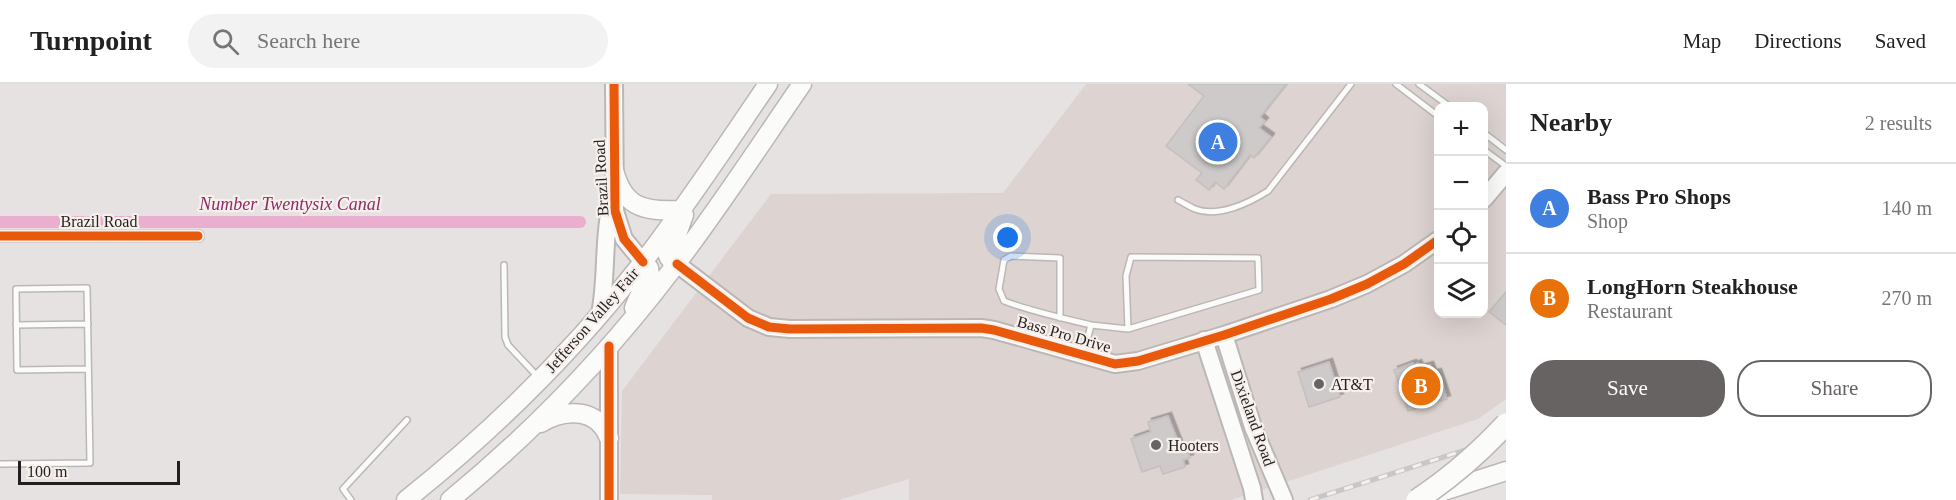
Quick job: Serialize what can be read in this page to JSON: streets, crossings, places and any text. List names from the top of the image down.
{
  "streets": {
    "main road": ["Jefferson Valley Fair"],
    "street": ["Brazil Road", "Bass Pro Drive", "Dixieland Road"]
  },
  "crossings": [
    ["Brazil Road", "Jefferson Valley Fair"],
    ["Bass Pro Drive", "Dixieland Road"]
  ],
  "water": ["Number Twentysix Canal"],
  "places": ["AT&T", "Hooters"],
  "scale_bar": "100 m",
  "page": {
    "header": "Turnpoint",
    "search": "Search here",
    "nav": ["Map", "Directions", "Saved"],
    "heading": ["Nearby", "2 results"],
    "map_buttons": ["+", "−"],
    "pins": ["A", "B"],
    "list": [
      {
        "mark": "A",
        "name": "Bass Pro Shops",
        "note": "Shop",
        "value": "140 m"
      },
      {
        "mark": "B",
        "name": "LongHorn Steakhouse",
        "note": "Restaurant",
        "value": "270 m"
      }
    ],
    "buttons": ["Save", "Share"],
    "scale": "100 m"
  }
}
